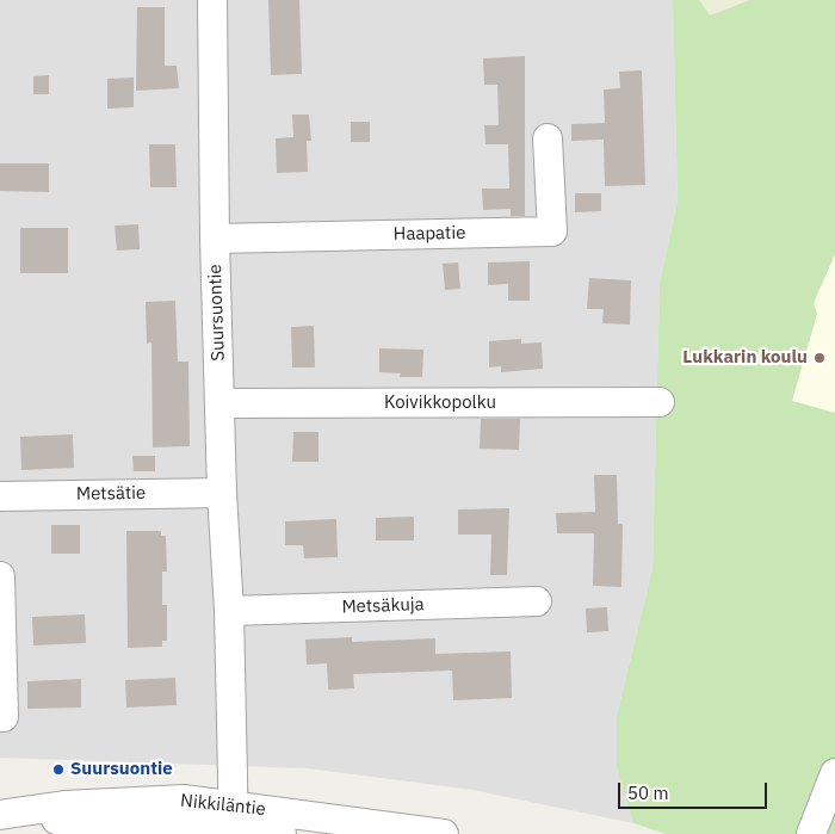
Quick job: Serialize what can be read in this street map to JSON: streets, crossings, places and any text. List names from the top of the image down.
{
  "streets": {
    "street": [
      "Haapatie",
      "Suursuontie",
      "Koivikkopolku",
      "Metsätie",
      "Metsäkuja",
      "Nikkiläntie"
    ]
  },
  "crossings": [
    ["Haapatie", "Suursuontie"],
    ["Suursuontie", "Koivikkopolku"],
    ["Suursuontie", "Metsätie"],
    ["Suursuontie", "Metsäkuja"],
    ["Suursuontie", "Nikkiläntie"]
  ],
  "places": ["Lukkarin koulu", "Suursuontie"],
  "scale_bar": "50 m"
}
